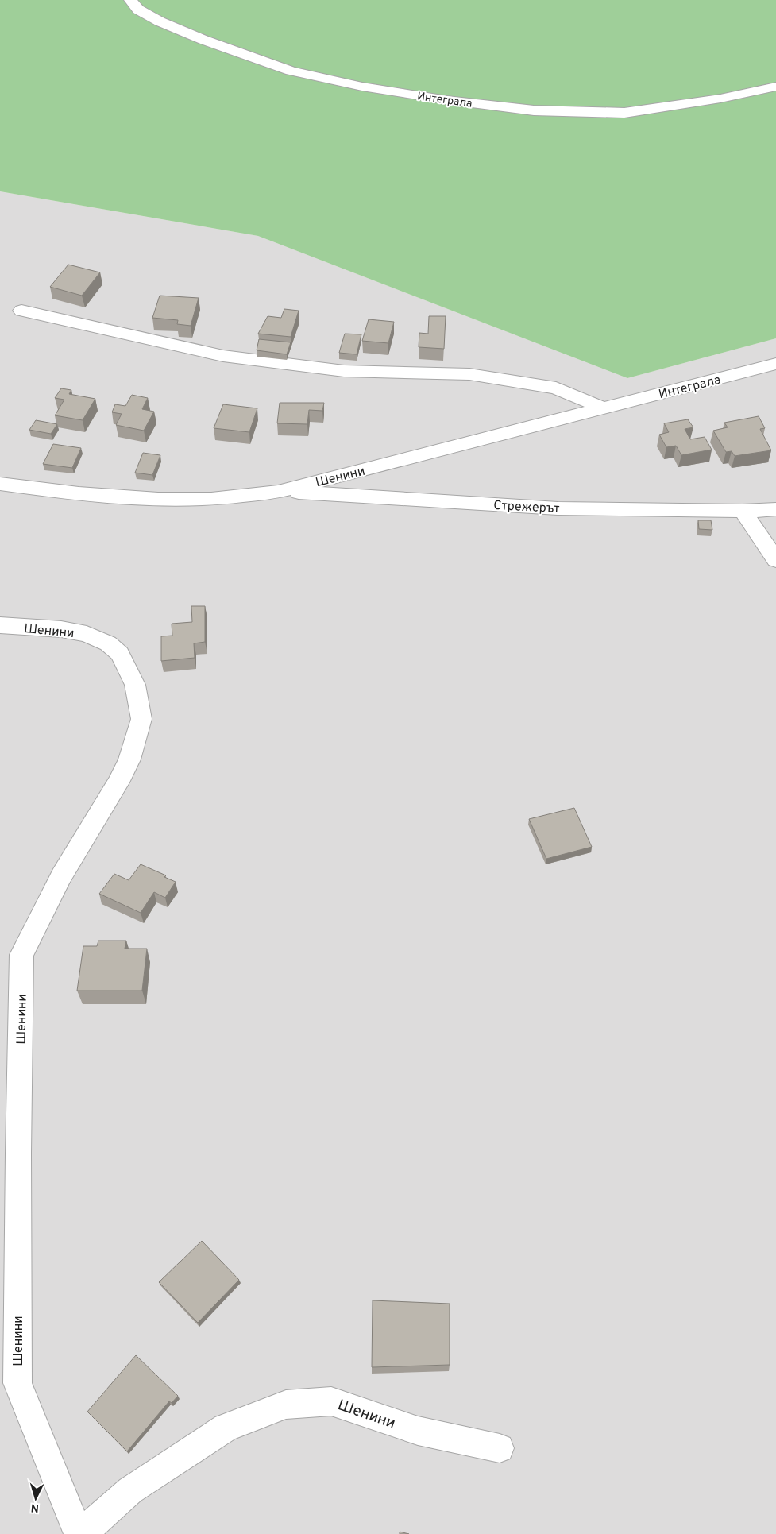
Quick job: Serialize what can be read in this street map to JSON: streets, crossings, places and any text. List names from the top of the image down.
{
  "streets": {
    "street": ["Интеграла", "Шенини", "Стрежерът"]
  },
  "crossings": [
    ["Интеграла", "Шенини"],
    ["Шенини", "Стрежерът"]
  ],
  "north": "bottom"
}
